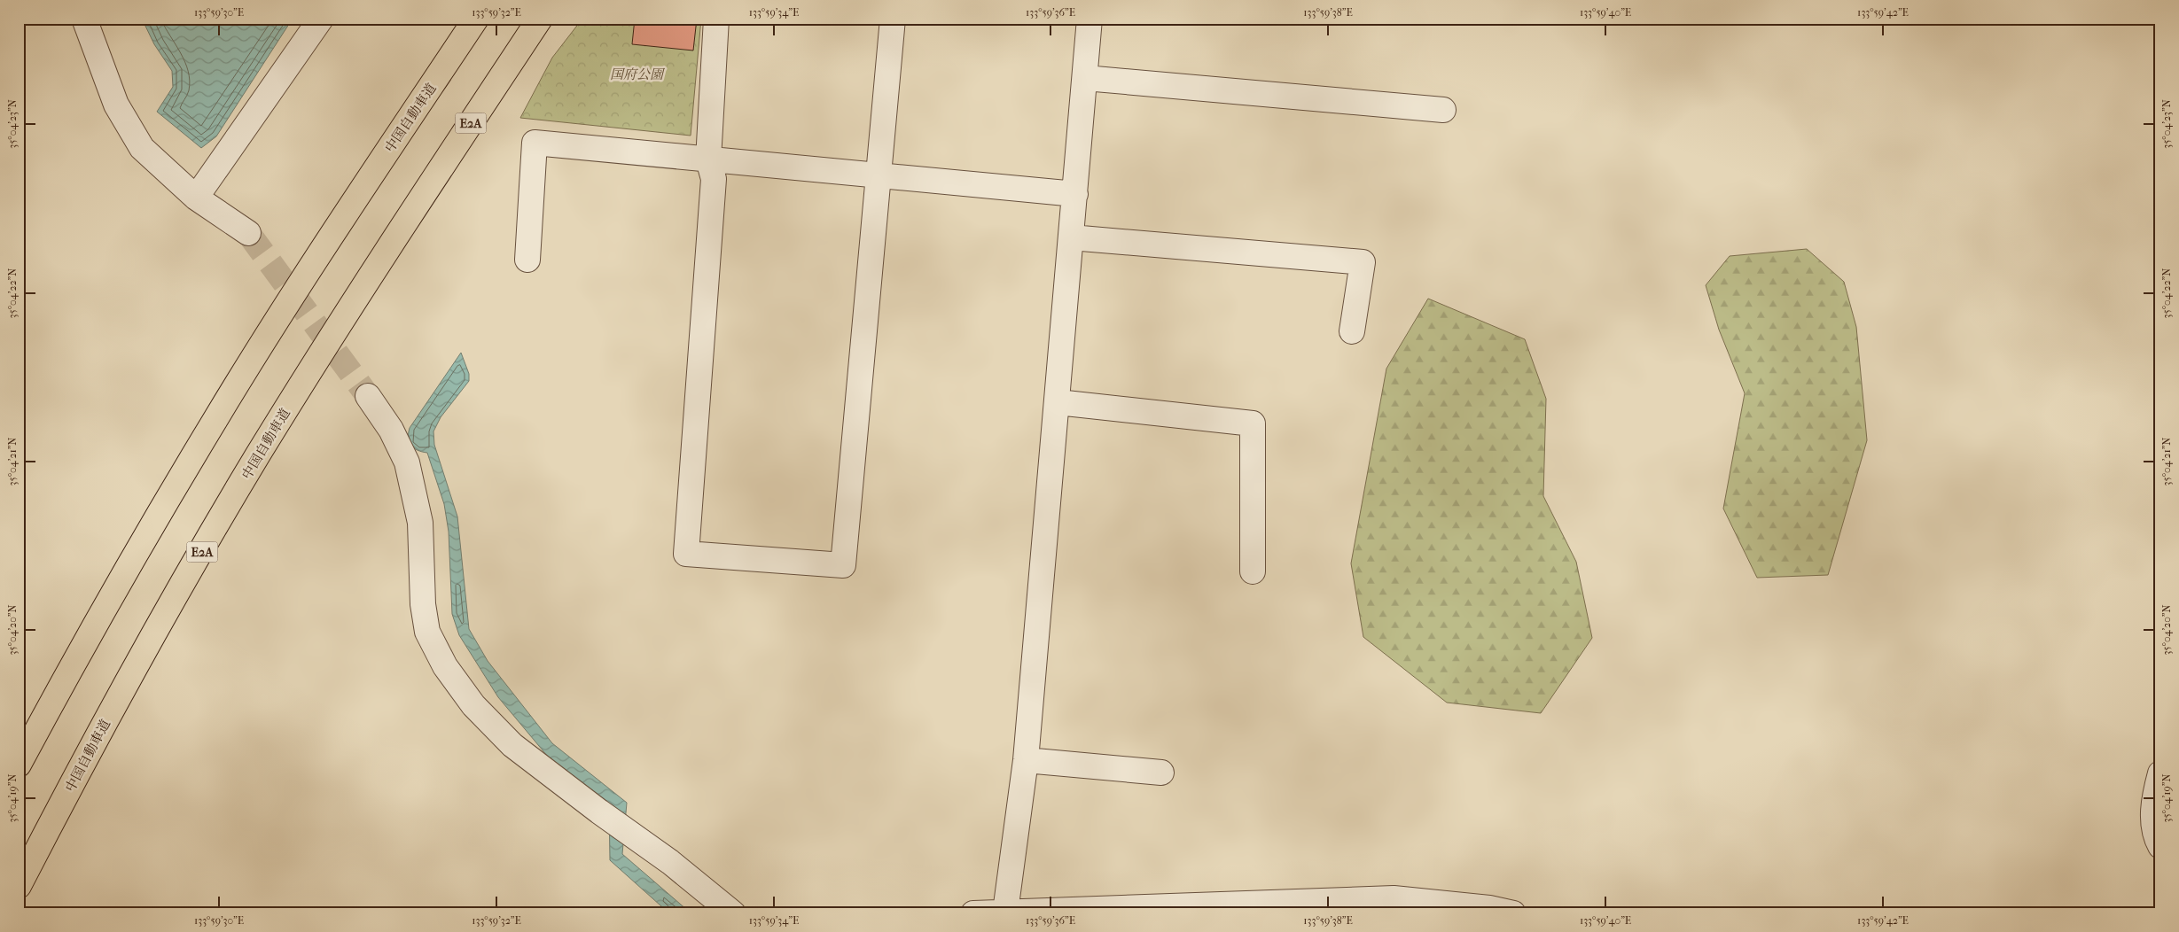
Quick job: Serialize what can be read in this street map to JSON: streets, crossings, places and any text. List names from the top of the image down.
{
  "streets": {
    "highway": ["中国自動車道", "E2A"]
  },
  "parks": ["国府公園"],
  "coordinates": [
    "133°59'30\"E",
    "133°59'32\"E",
    "133°59'34\"E",
    "133°59'36\"E",
    "133°59'38\"E",
    "133°59'40\"E",
    "133°59'42\"E",
    "35°04'23\"N",
    "35°04'22\"N",
    "35°04'21\"N",
    "35°04'20\"N",
    "35°04'19\"N"
  ]
}
